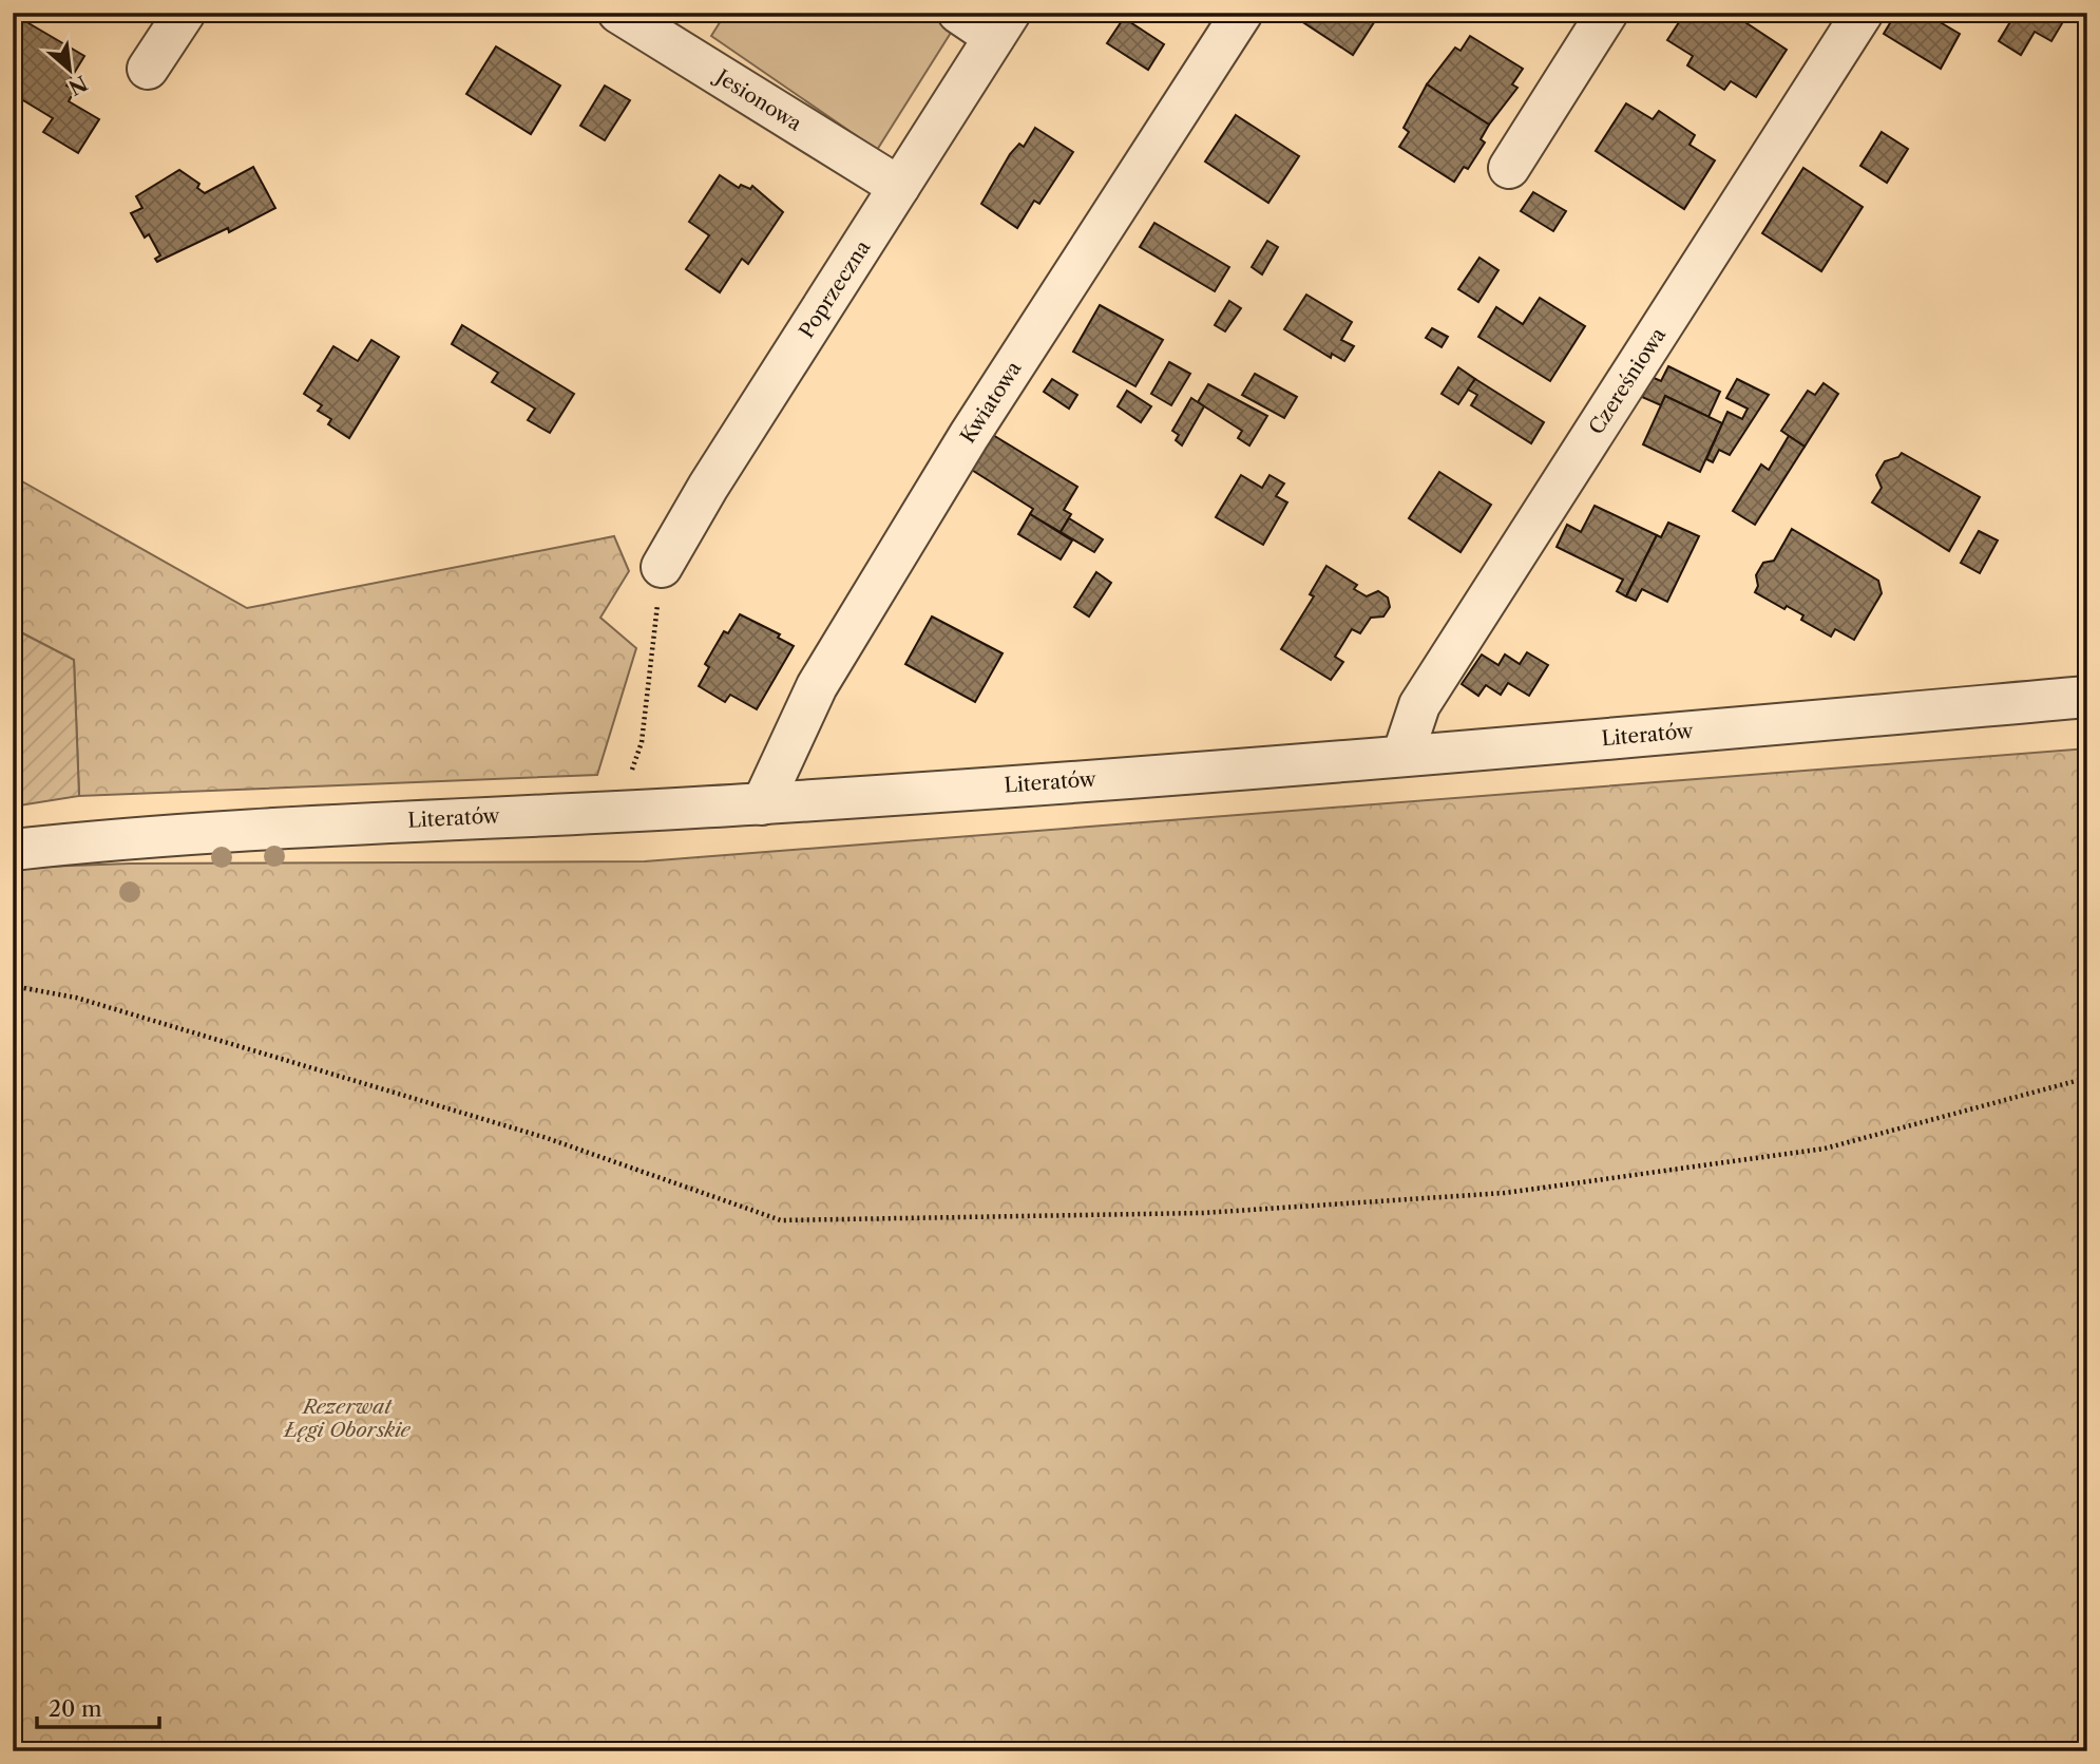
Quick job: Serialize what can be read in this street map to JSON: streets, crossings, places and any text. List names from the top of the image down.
{
  "streets": {
    "street": [
      "Jesionowa",
      "Poprzeczna",
      "Czereśniowa",
      "Kwiatowa",
      "Literatów"
    ]
  },
  "crossings": [
    ["Jesionowa", "Poprzeczna"],
    ["Czereśniowa", "Literatów"],
    ["Kwiatowa", "Literatów"]
  ],
  "parks": ["Rezerwat Łęgi Oborskie"],
  "scale_bar": "20 m",
  "north": "bottom right"
}
